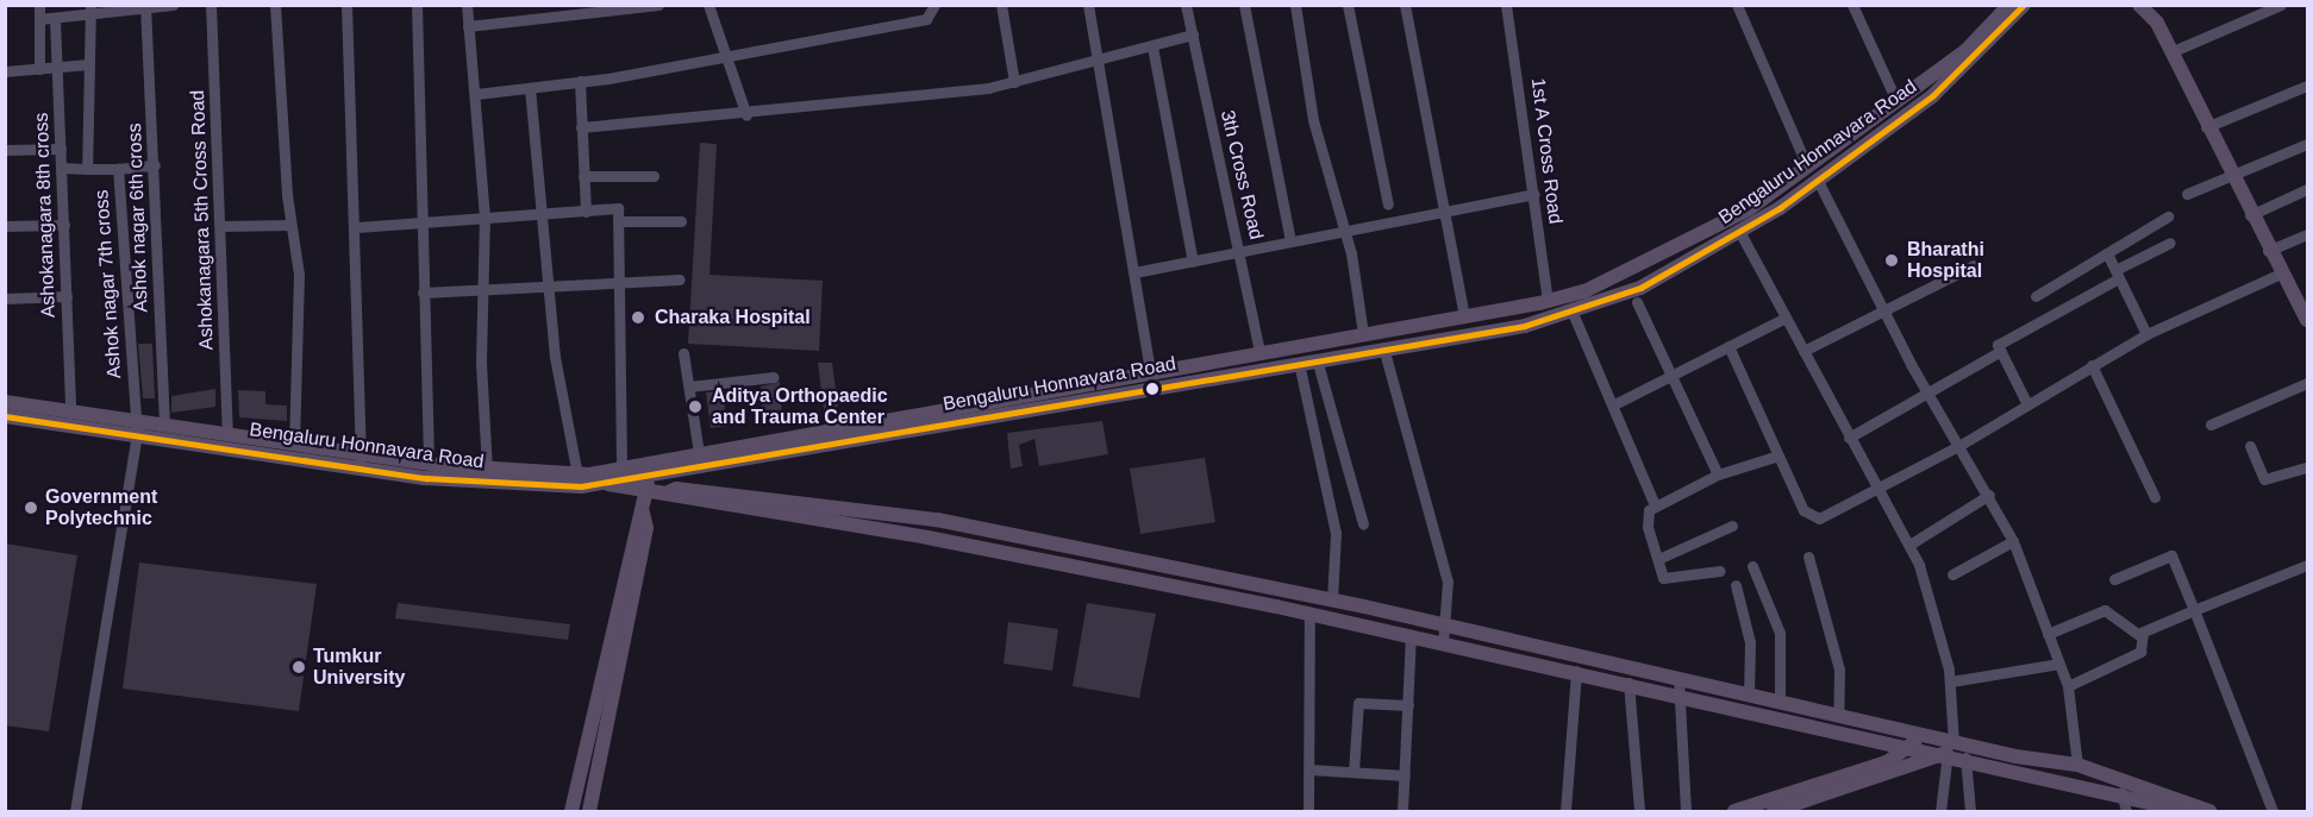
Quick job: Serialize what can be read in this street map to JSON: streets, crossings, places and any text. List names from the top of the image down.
{
  "streets": {
    "main road": ["Bengaluru Honnavara Road"],
    "street": [
      "1st A Cross Road",
      "3th Cross Road",
      "Ashokanagara 8th cross",
      "Ashok nagar 6th cross",
      "Ashokanagara 5th Cross Road",
      "Ashok nagar 7th cross"
    ]
  },
  "crossings": [
    ["1st A Cross Road", "Bengaluru Honnavara Road"],
    ["Bengaluru Honnavara Road", "3th Cross Road"],
    ["Bengaluru Honnavara Road", "Ashokanagara 8th cross"],
    ["Bengaluru Honnavara Road", "Ashok nagar 6th cross"],
    ["Bengaluru Honnavara Road", "Ashokanagara 5th Cross Road"],
    ["Bengaluru Honnavara Road", "Ashok nagar 7th cross"],
    ["Ashok nagar 6th cross", "Ashok nagar 7th cross"]
  ],
  "places": [
    "Bharathi Hospital",
    "Charaka Hospital",
    "Aditya Orthopaedic and Trauma Center",
    "Government Polytechnic",
    "Tumkur University"
  ]
}
